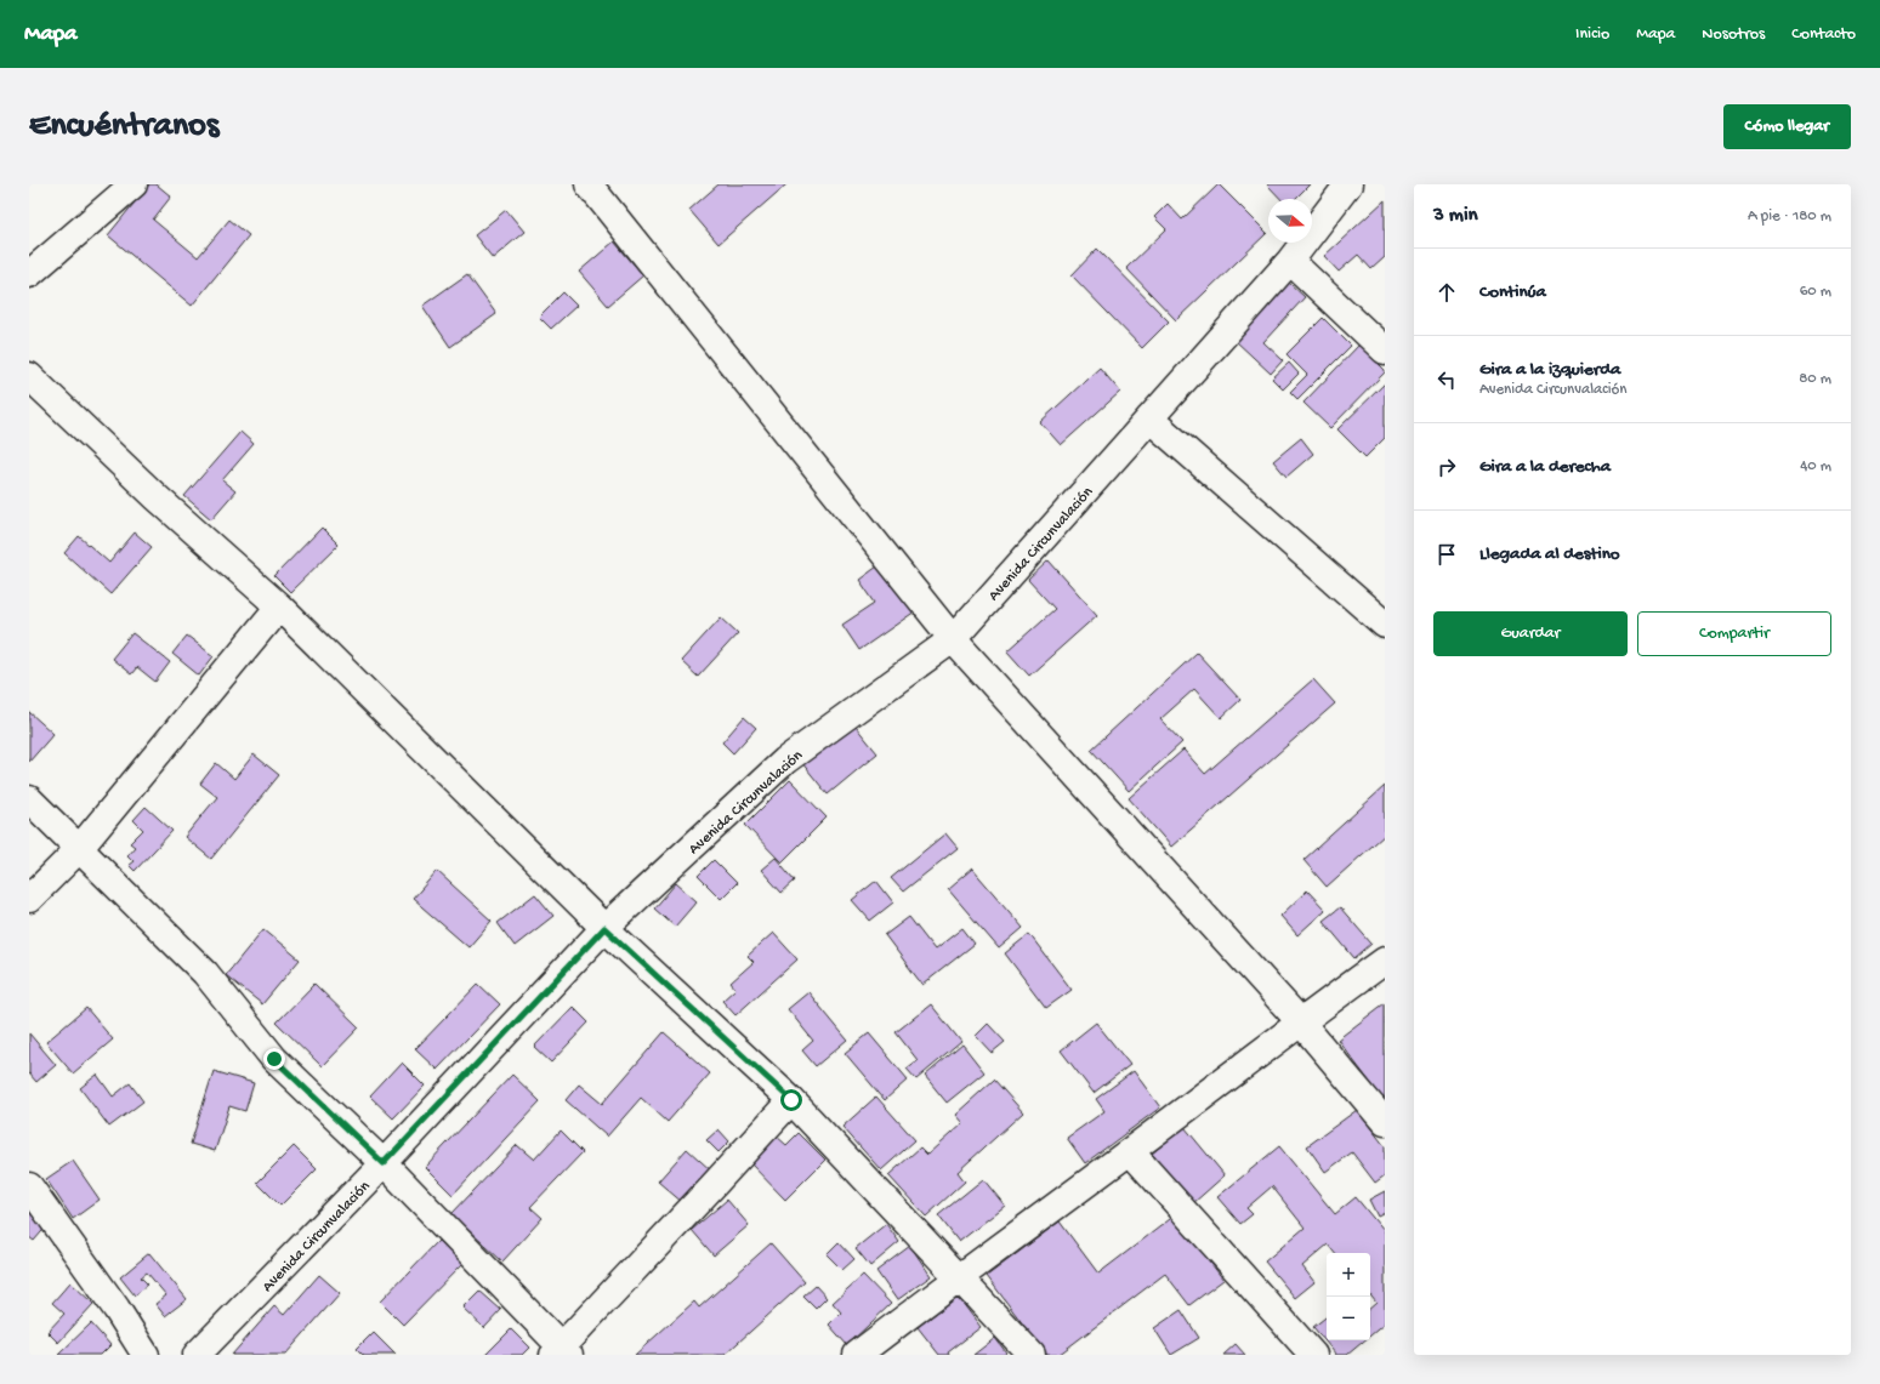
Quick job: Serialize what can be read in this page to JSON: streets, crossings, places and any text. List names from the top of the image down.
{
  "streets": {
    "street": ["Avenida Circunvalación"]
  },
  "north": "right",
  "page": {
    "header": "Mapa",
    "nav": [
      "Inicio",
      "Mapa",
      "Nosotros",
      "Contacto"
    ],
    "buttons": [
      "Cómo llegar",
      ["Guardar", "Compartir"]
    ],
    "title": "Encuéntranos",
    "heading": ["3 min", "A pie · 180 m"],
    "list": [
      ["Continúa", "60 m"],
      ["Gira a la izquierda", "Avenida Circunvalación", "80 m"],
      ["Gira a la derecha", "40 m"],
      "Llegada al destino"
    ],
    "map_buttons": ["+", "−"]
  }
}
